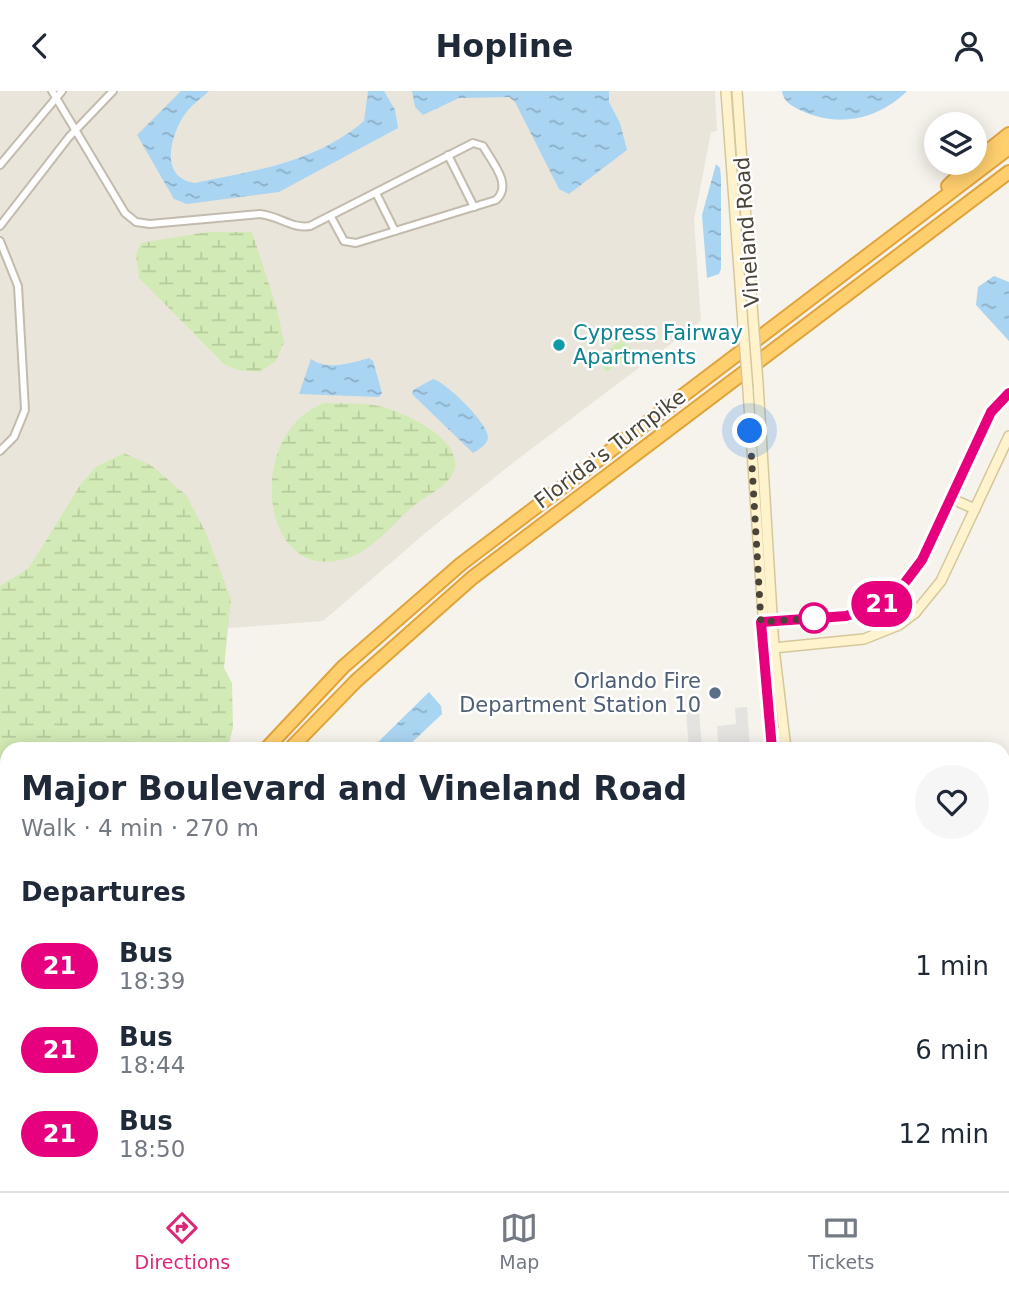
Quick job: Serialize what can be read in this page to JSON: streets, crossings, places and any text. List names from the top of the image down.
{
  "streets": {
    "highway": ["Florida's Turnpike"],
    "street": ["Vineland Road"]
  },
  "places": ["Cypress Fairway Apartments", "Orlando Fire Department Station 10"],
  "lines": ["bus line 21"],
  "page": {
    "header": "Hopline",
    "on_map": "21",
    "heading": [
      ["Major Boulevard and Vineland Road", "Walk · 4 min · 270 m"],
      "Departures"
    ],
    "list": [
      {
        "mark": "21",
        "name": "Bus",
        "note": "18:39",
        "value": "1 min"
      },
      {
        "mark": "21",
        "name": "Bus",
        "note": "18:44",
        "value": "6 min"
      },
      {
        "mark": "21",
        "name": "Bus",
        "note": "18:50",
        "value": "12 min"
      }
    ],
    "tabs": ["Directions", "Map", "Tickets"]
  }
}
